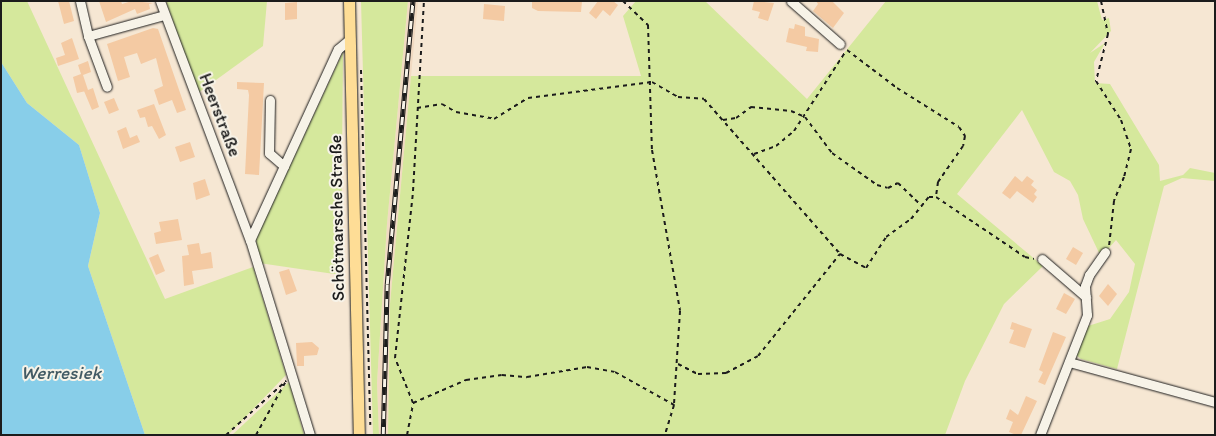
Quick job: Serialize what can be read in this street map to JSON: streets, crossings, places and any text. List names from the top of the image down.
{
  "streets": {
    "main road": ["Schötmarsche Straße"],
    "street": ["Heerstraße"]
  },
  "water": ["Werresiek"]
}
